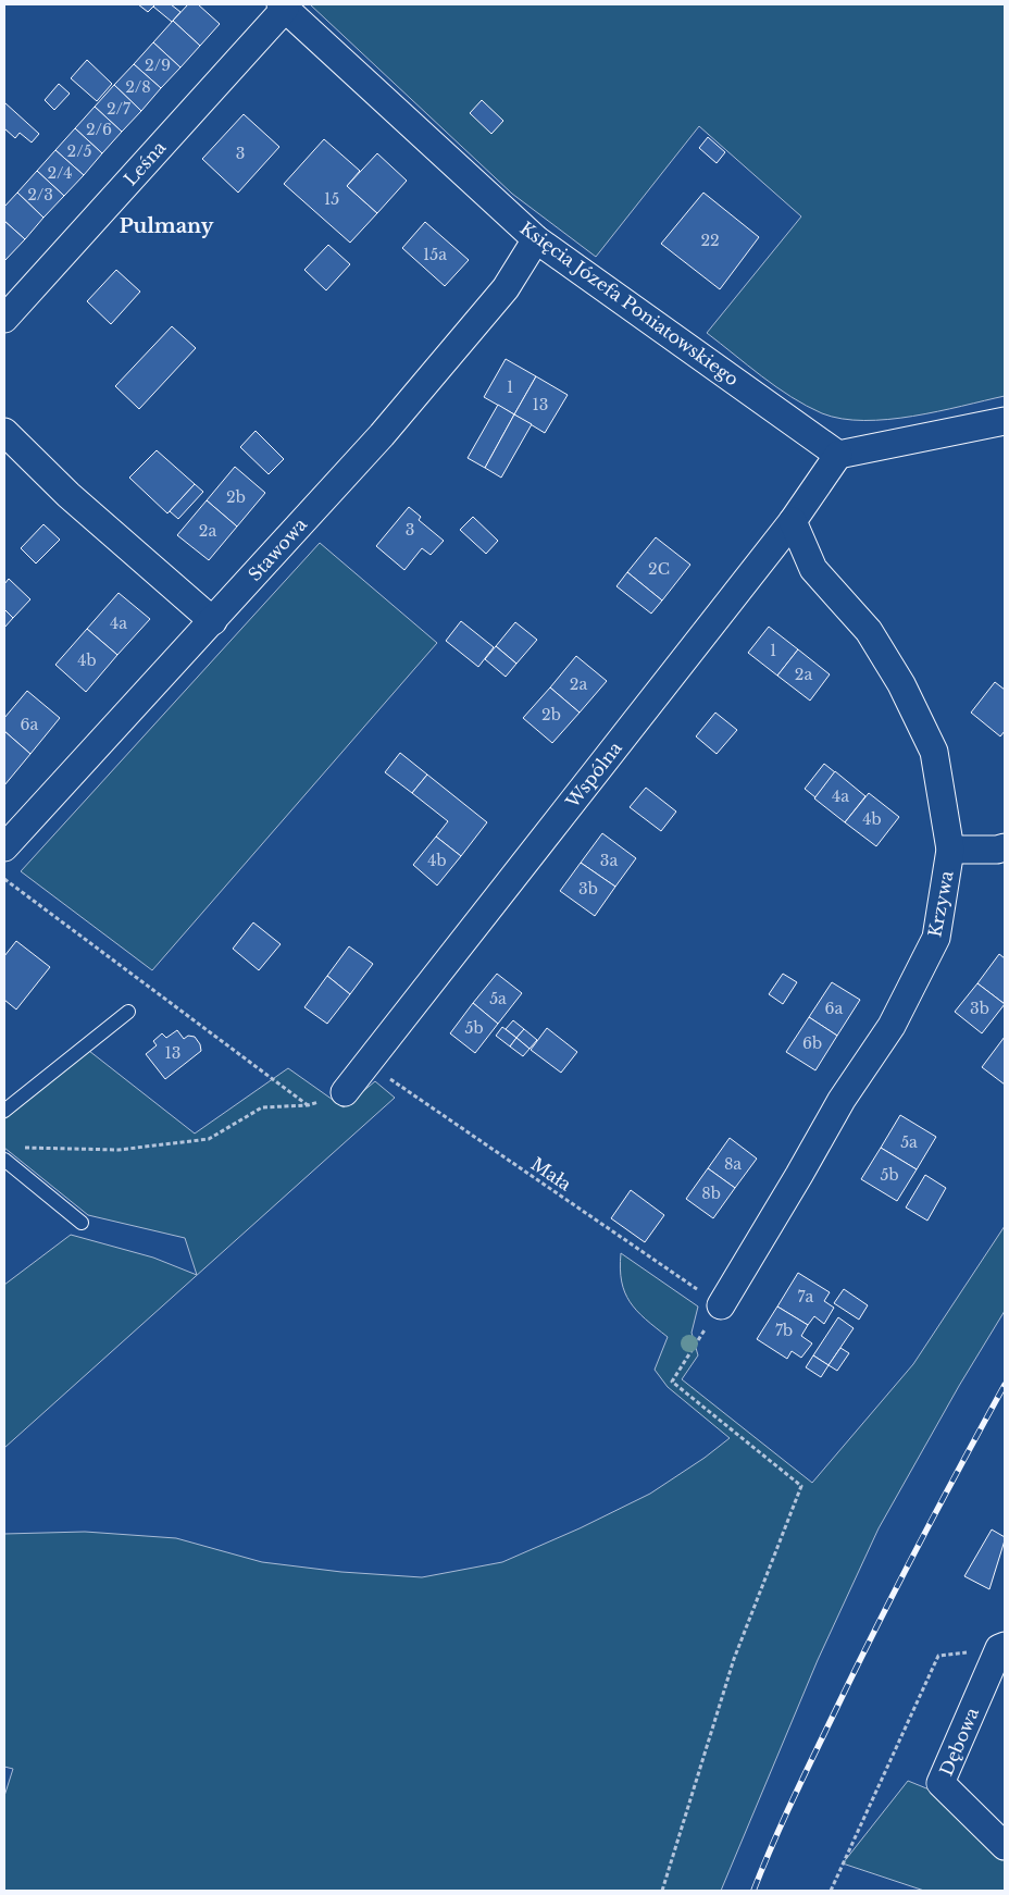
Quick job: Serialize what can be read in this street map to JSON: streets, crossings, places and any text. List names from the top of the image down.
{
  "streets": {
    "street": [
      "Leśna",
      "Księcia Józefa Poniatowskiego",
      "Stawowa",
      "Wspólna",
      "Krzywa",
      "Dębowa"
    ],
    "path": ["Mała"]
  },
  "crossings": [
    ["Leśna", "Księcia Józefa Poniatowskiego"],
    ["Księcia Józefa Poniatowskiego", "Stawowa"],
    ["Księcia Józefa Poniatowskiego", "Wspólna"],
    ["Wspólna", "Krzywa"],
    ["Wspólna", "Mała"],
    ["Krzywa", "Mała"]
  ],
  "districts": ["Pulmany"],
  "house_numbers": [
    "2/9",
    "2/8",
    "2/7",
    "2/6",
    "2/5",
    "3",
    "2/4",
    "2/3",
    "15",
    "22",
    "15a",
    "1",
    "13",
    "2b",
    "3",
    "2a",
    "2C",
    "4a",
    "1",
    "4b",
    "2a",
    "2a",
    "2b",
    "6a",
    "4a",
    "4b",
    "4b",
    "3a",
    "3b",
    "5a",
    "6a",
    "3b",
    "5b",
    "6b",
    "13",
    "5a",
    "8a",
    "5b",
    "8b",
    "7a",
    "7b"
  ]
}
